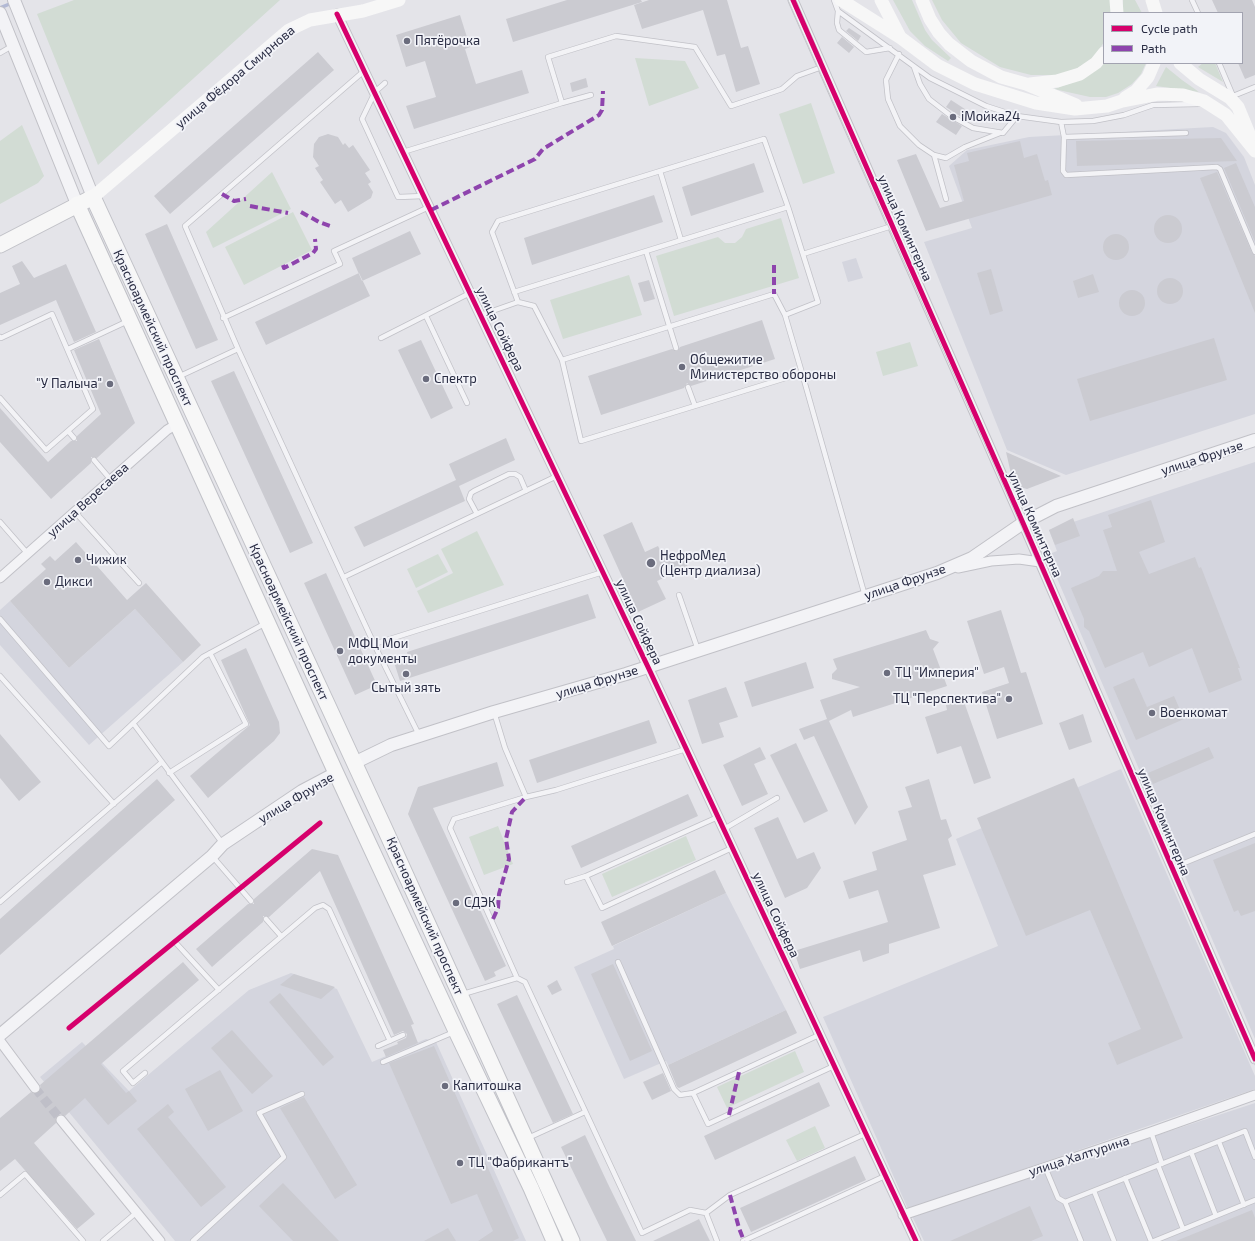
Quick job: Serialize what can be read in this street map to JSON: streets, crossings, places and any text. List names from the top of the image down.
{
  "streets": {
    "main road": ["улица Фёдора Смирнова", "Красноармейский проспект", "улица Фрунзе"],
    "street": [
      "улица Коминтерна",
      "улица Сойфера",
      "улица Вересаева",
      "улица Халтурина"
    ]
  },
  "crossings": [
    ["улица Фёдора Смирнова", "Красноармейский проспект"],
    ["улица Фёдора Смирнова", "улица Сойфера"],
    ["улица Коминтерна", "улица Фрунзе"],
    ["Красноармейский проспект", "улица Фрунзе"],
    ["Красноармейский проспект", "улица Вересаева"],
    ["улица Сойфера", "улица Фрунзе"],
    ["улица Сойфера", "улица Халтурина"]
  ],
  "places": [
    "Пятёрочка",
    "iМойка24",
    "Общежитие Министерство обороны",
    "Спектр",
    "\"У Палыча\"",
    "Чижик",
    "НефроМед (Центр диализа)",
    "Дикси",
    "МФЦ Мои документы",
    "ТЦ \"Империя\"",
    "Сытый зять",
    "ТЦ \"Перспектива\"",
    "Военкомат",
    "СДЭК",
    "Капитошка",
    "ТЦ \"Фабрикантъ\""
  ],
  "legend": ["Cycle path", "Path"]
}
